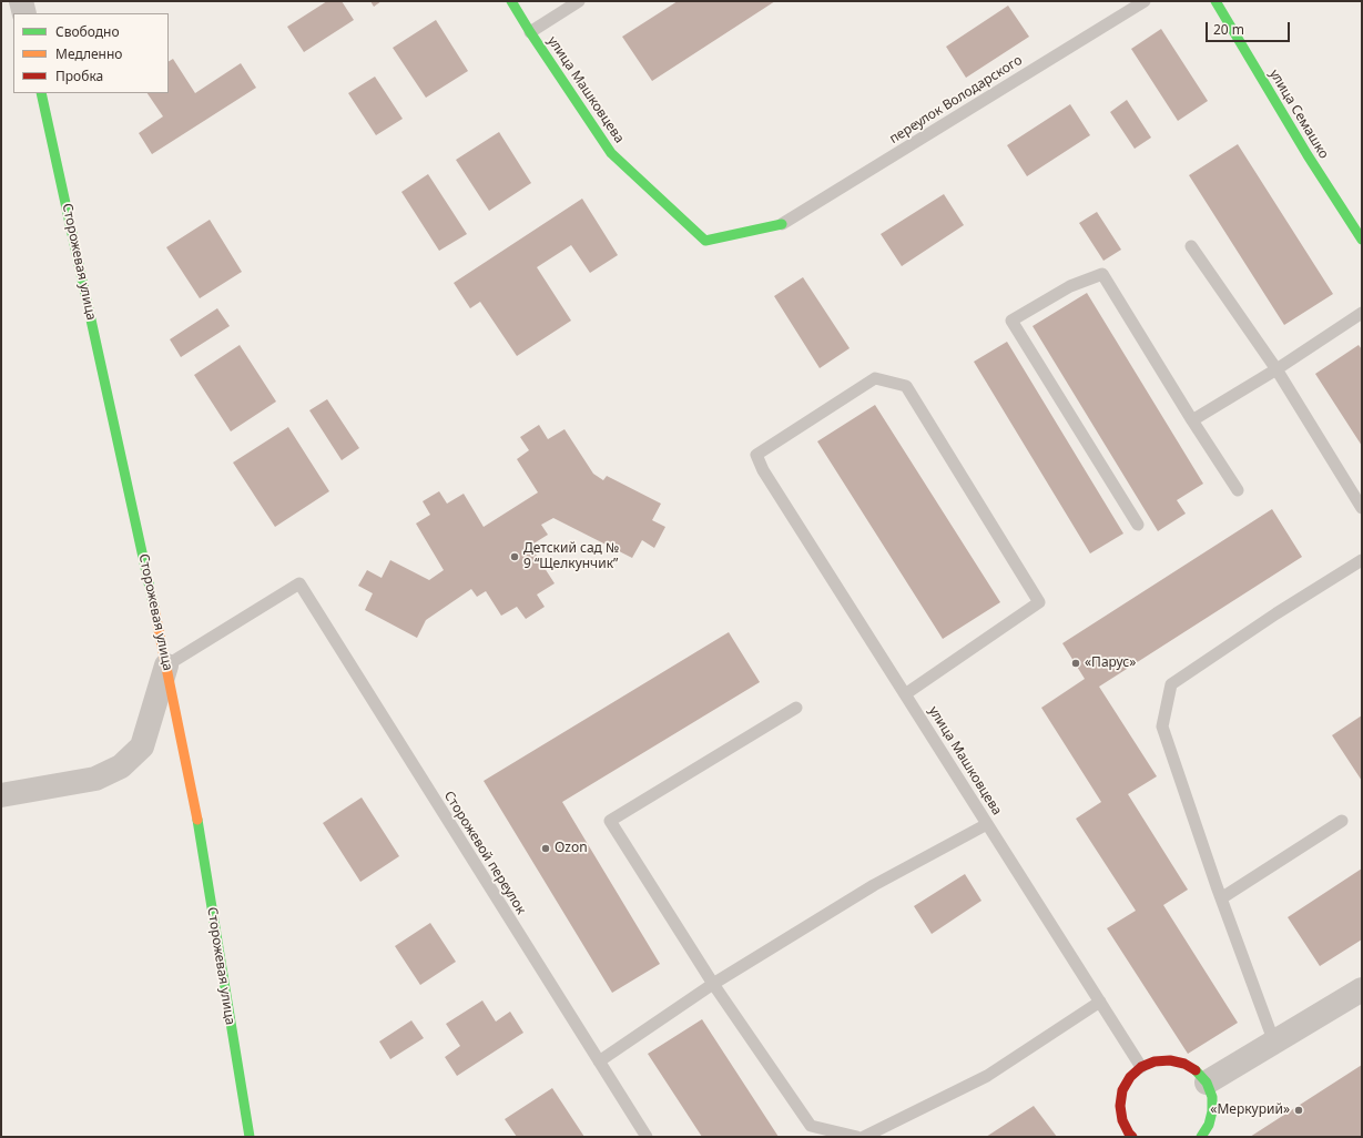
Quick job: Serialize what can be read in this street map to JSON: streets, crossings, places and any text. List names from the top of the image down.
{
  "streets": {
    "street": ["улица Машковцева", "улица Семашко", "Сторожевая улица"],
    "lane": ["переулок Володарского", "Сторожевой переулок"]
  },
  "crossings": [
    ["улица Машковцева", "переулок Володарского"],
    ["Сторожевая улица", "Сторожевой переулок"]
  ],
  "places": [
    "Детский сад № 9 “Щелкунчик”",
    "«Парус»",
    "Ozon",
    "«Меркурий»"
  ],
  "legend": ["Свободно", "Медленно", "Пробка"],
  "scale_bar": "20 m"
}
